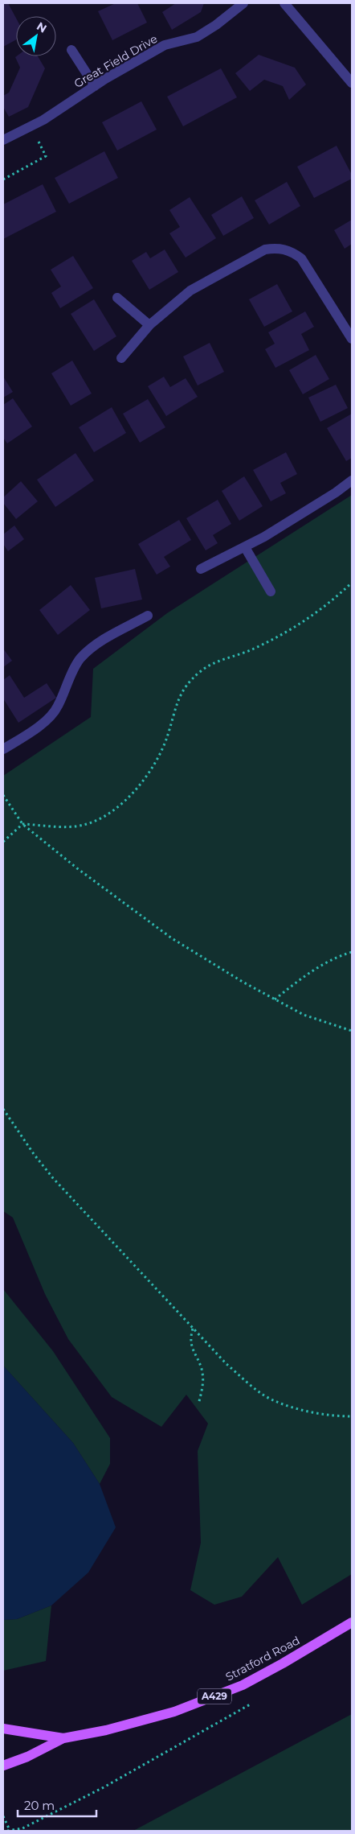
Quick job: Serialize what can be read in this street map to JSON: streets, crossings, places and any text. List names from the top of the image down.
{
  "streets": {
    "main road": ["Stratford Road", "A429"],
    "street": ["Great Field Drive"]
  },
  "crossings": [
    ["Stratford Road", "A429"]
  ],
  "scale_bar": "20 m",
  "north": "top right"
}
